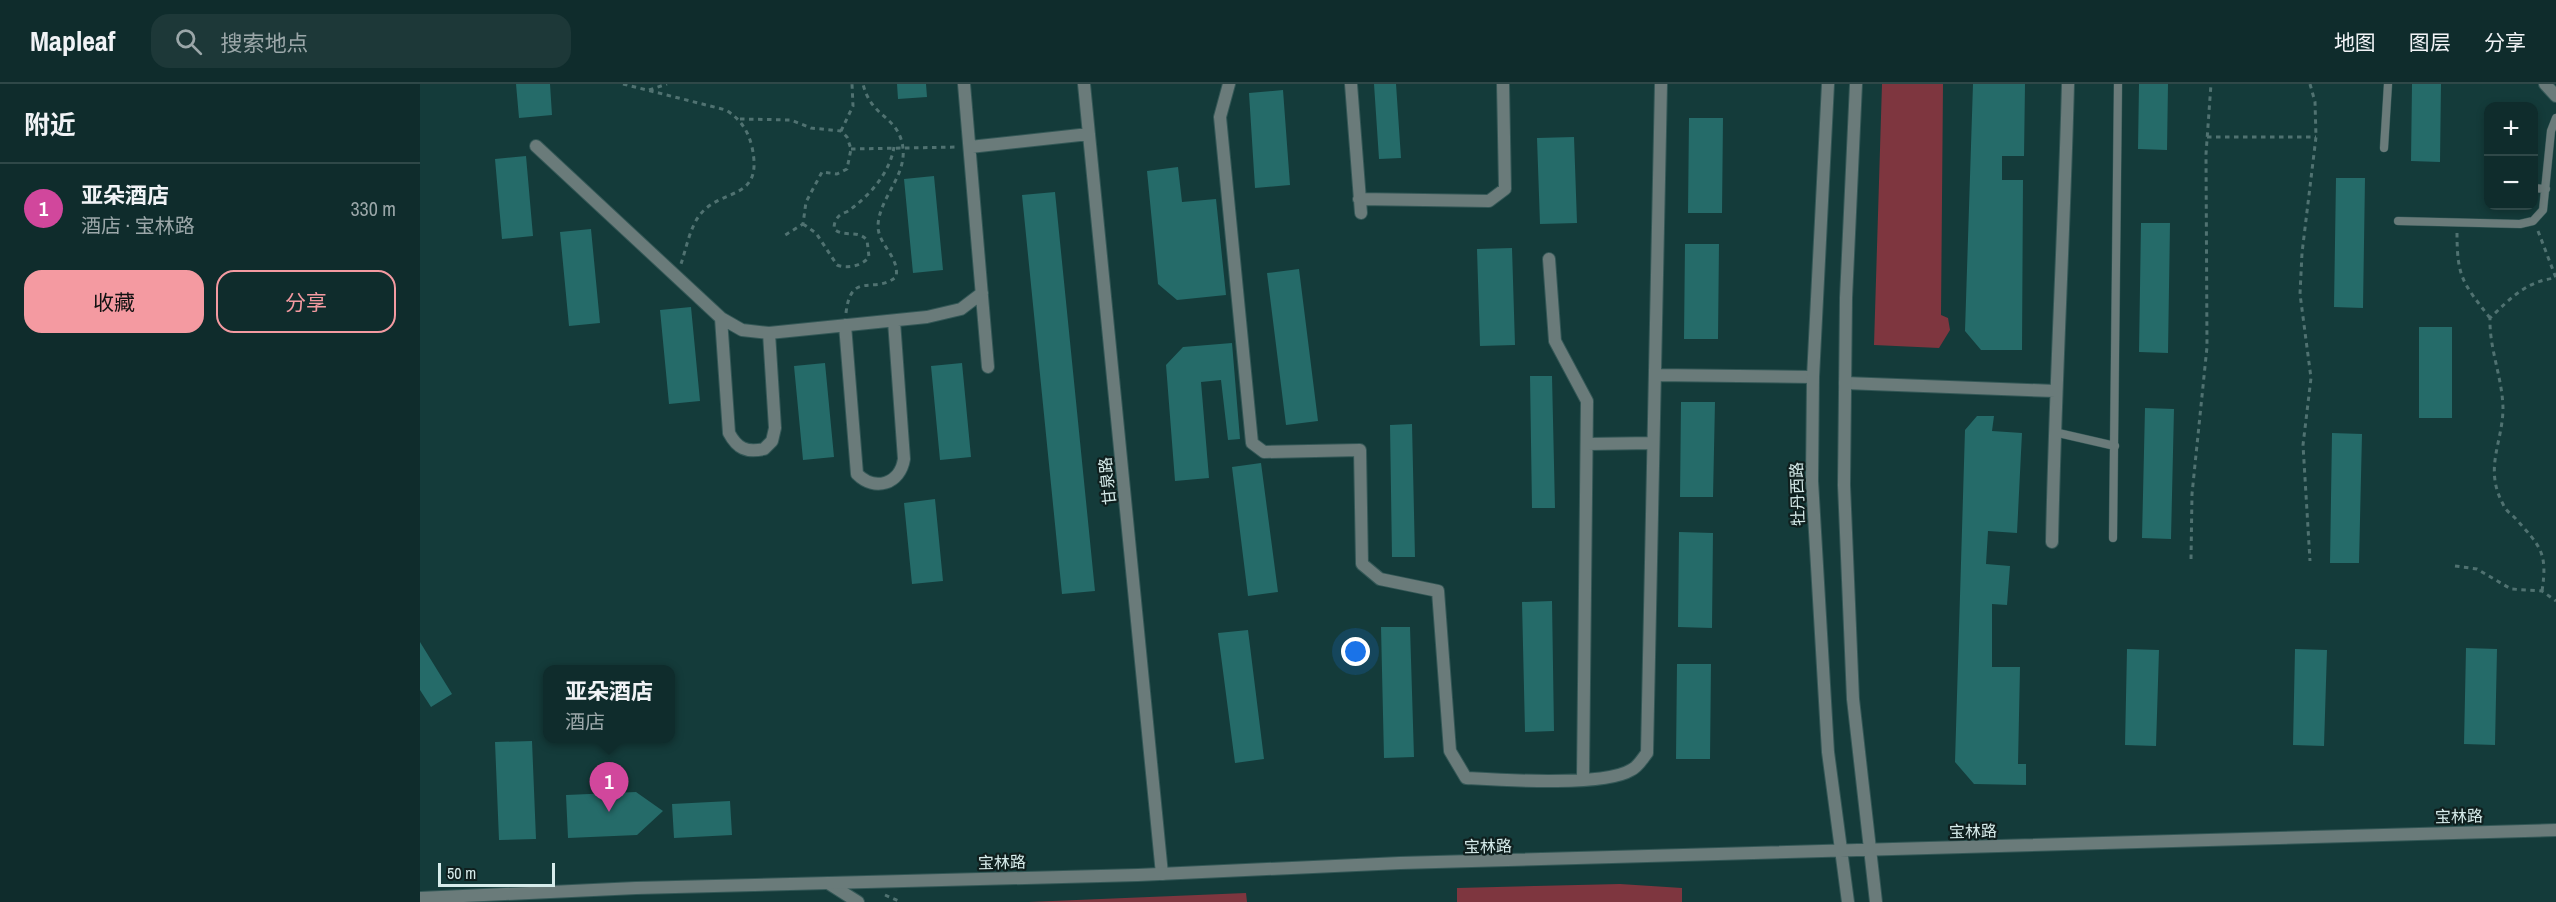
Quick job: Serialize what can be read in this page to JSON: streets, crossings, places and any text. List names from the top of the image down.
{
  "streets": {
    "street": ["甘泉路", "牡丹西路", "宝林路"]
  },
  "crossings": [
    ["甘泉路", "宝林路"],
    ["牡丹西路", "宝林路"]
  ],
  "scale_bar": "50 m",
  "page": {
    "header": "Mapleaf",
    "search": "搜索地点",
    "nav": ["地图", "图层", "分享"],
    "heading": "附近",
    "map_buttons": ["+", "−"],
    "list": [
      {
        "mark": "1",
        "name": "亚朵酒店",
        "note": "酒店 · 宝林路",
        "value": "330 m"
      }
    ],
    "buttons": ["收藏", "分享"],
    "popup": ["亚朵酒店", "酒店"],
    "pins": "1",
    "scale": "50 m"
  }
}
